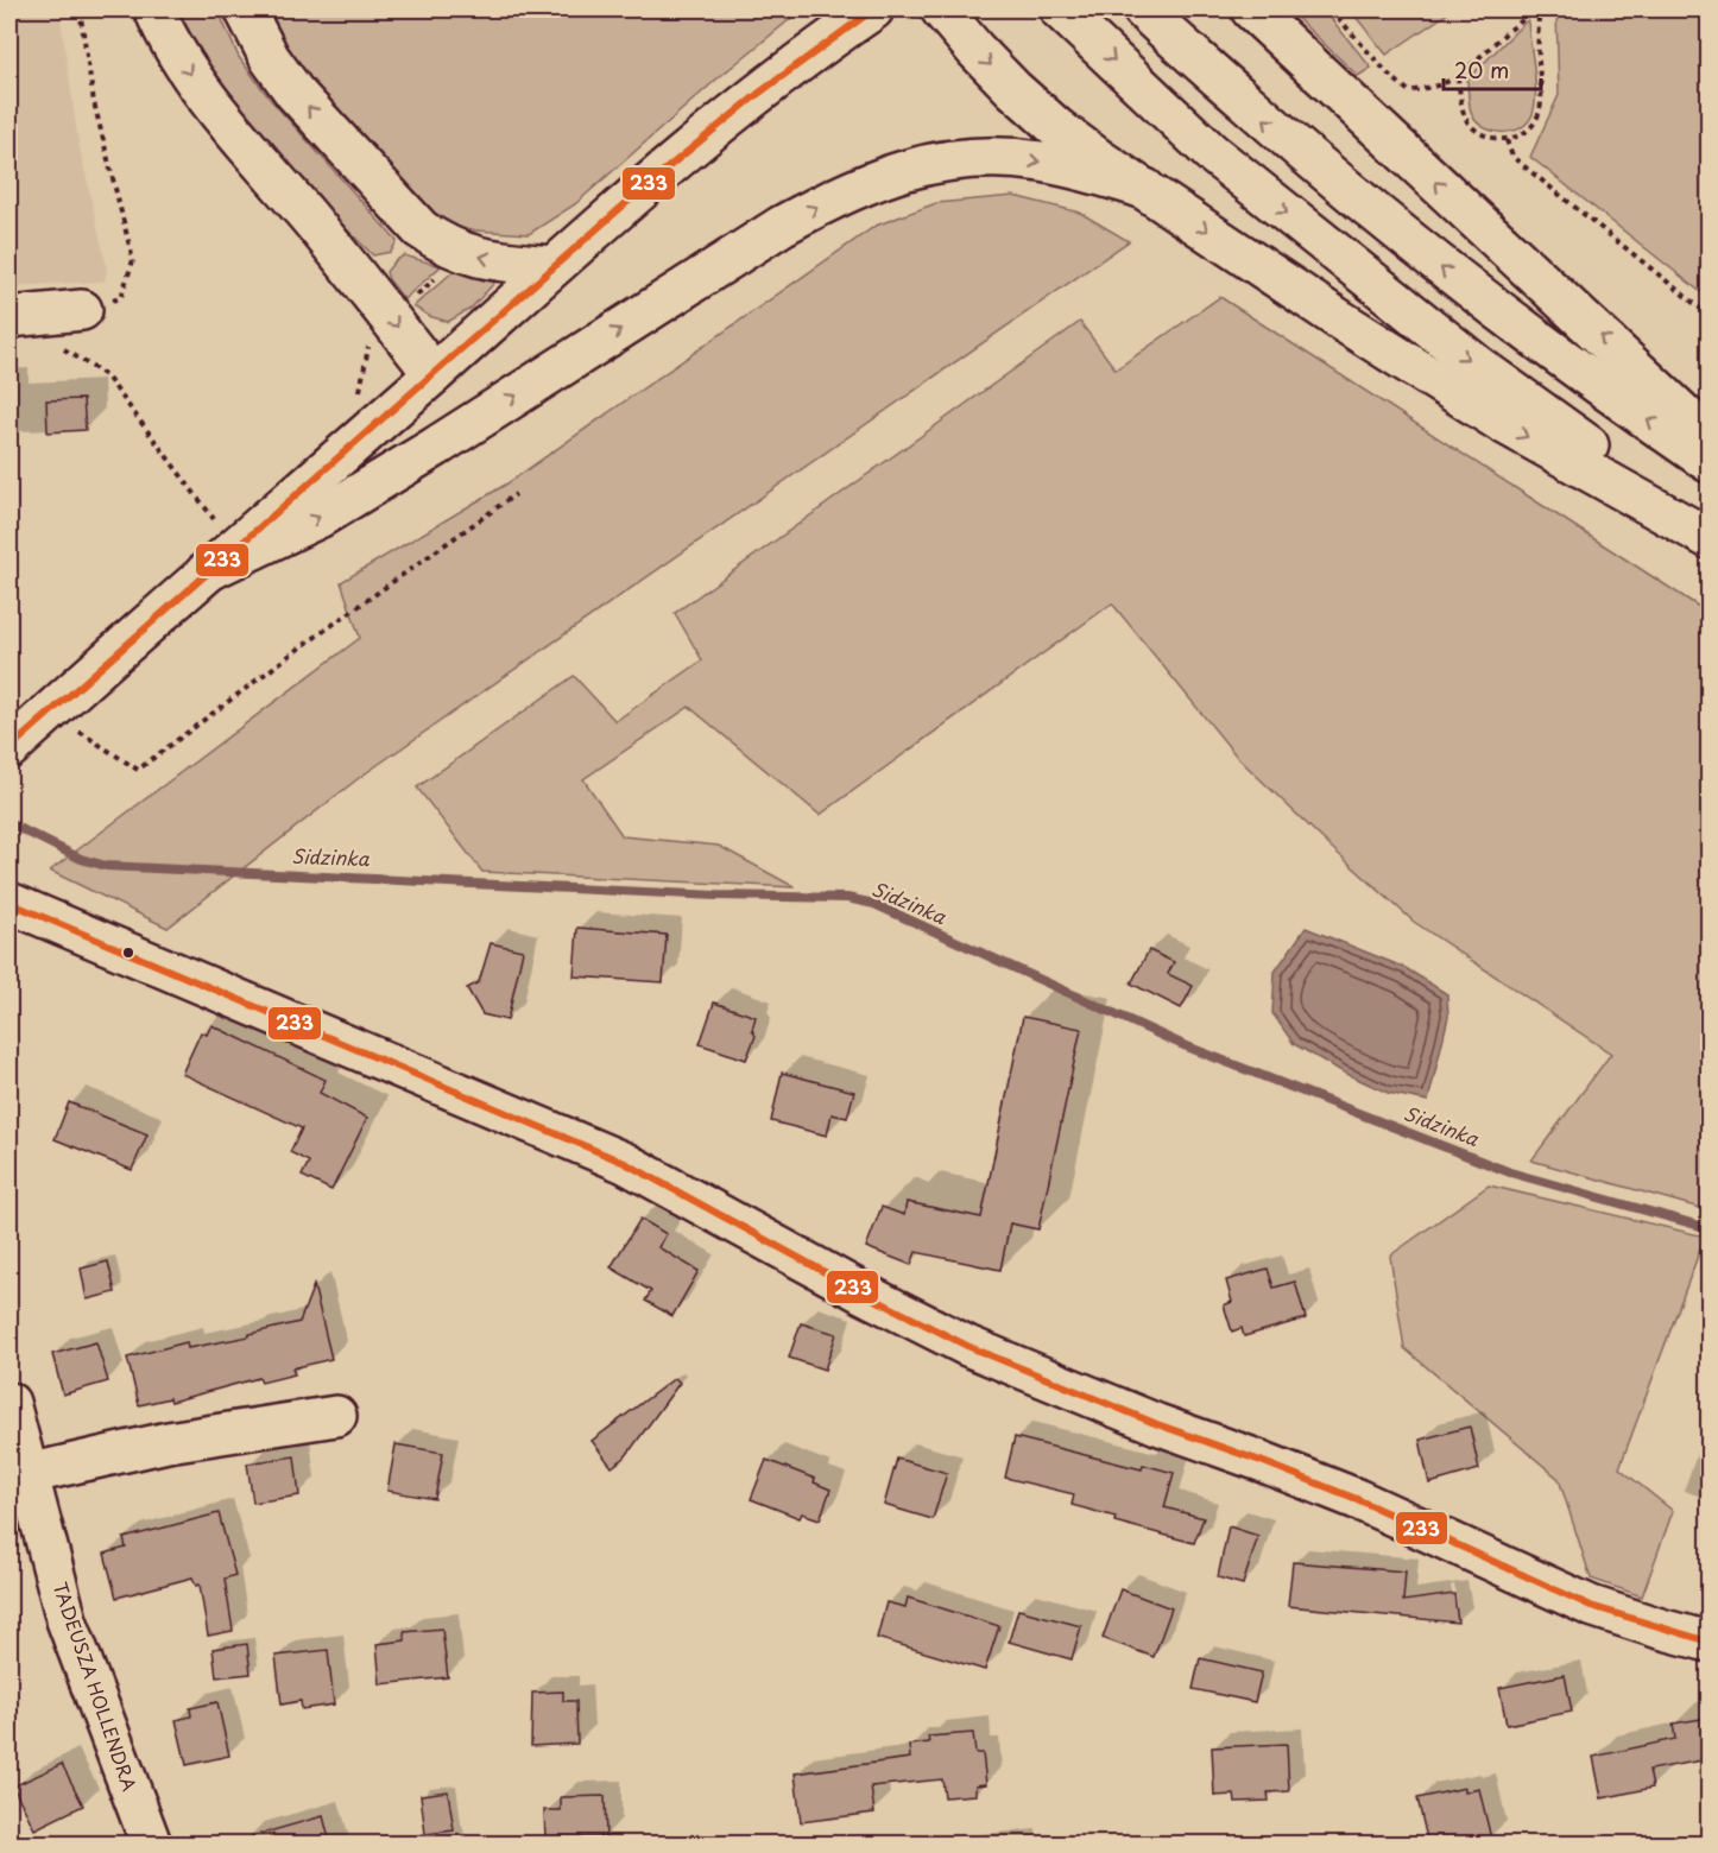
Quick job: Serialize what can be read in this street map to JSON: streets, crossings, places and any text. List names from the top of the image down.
{
  "streets": {
    "main road": ["TADEUSZA HOLLENDRA"]
  },
  "water": ["Sidzinka"],
  "lines": ["transit line 233"],
  "scale_bar": "20 m"
}
